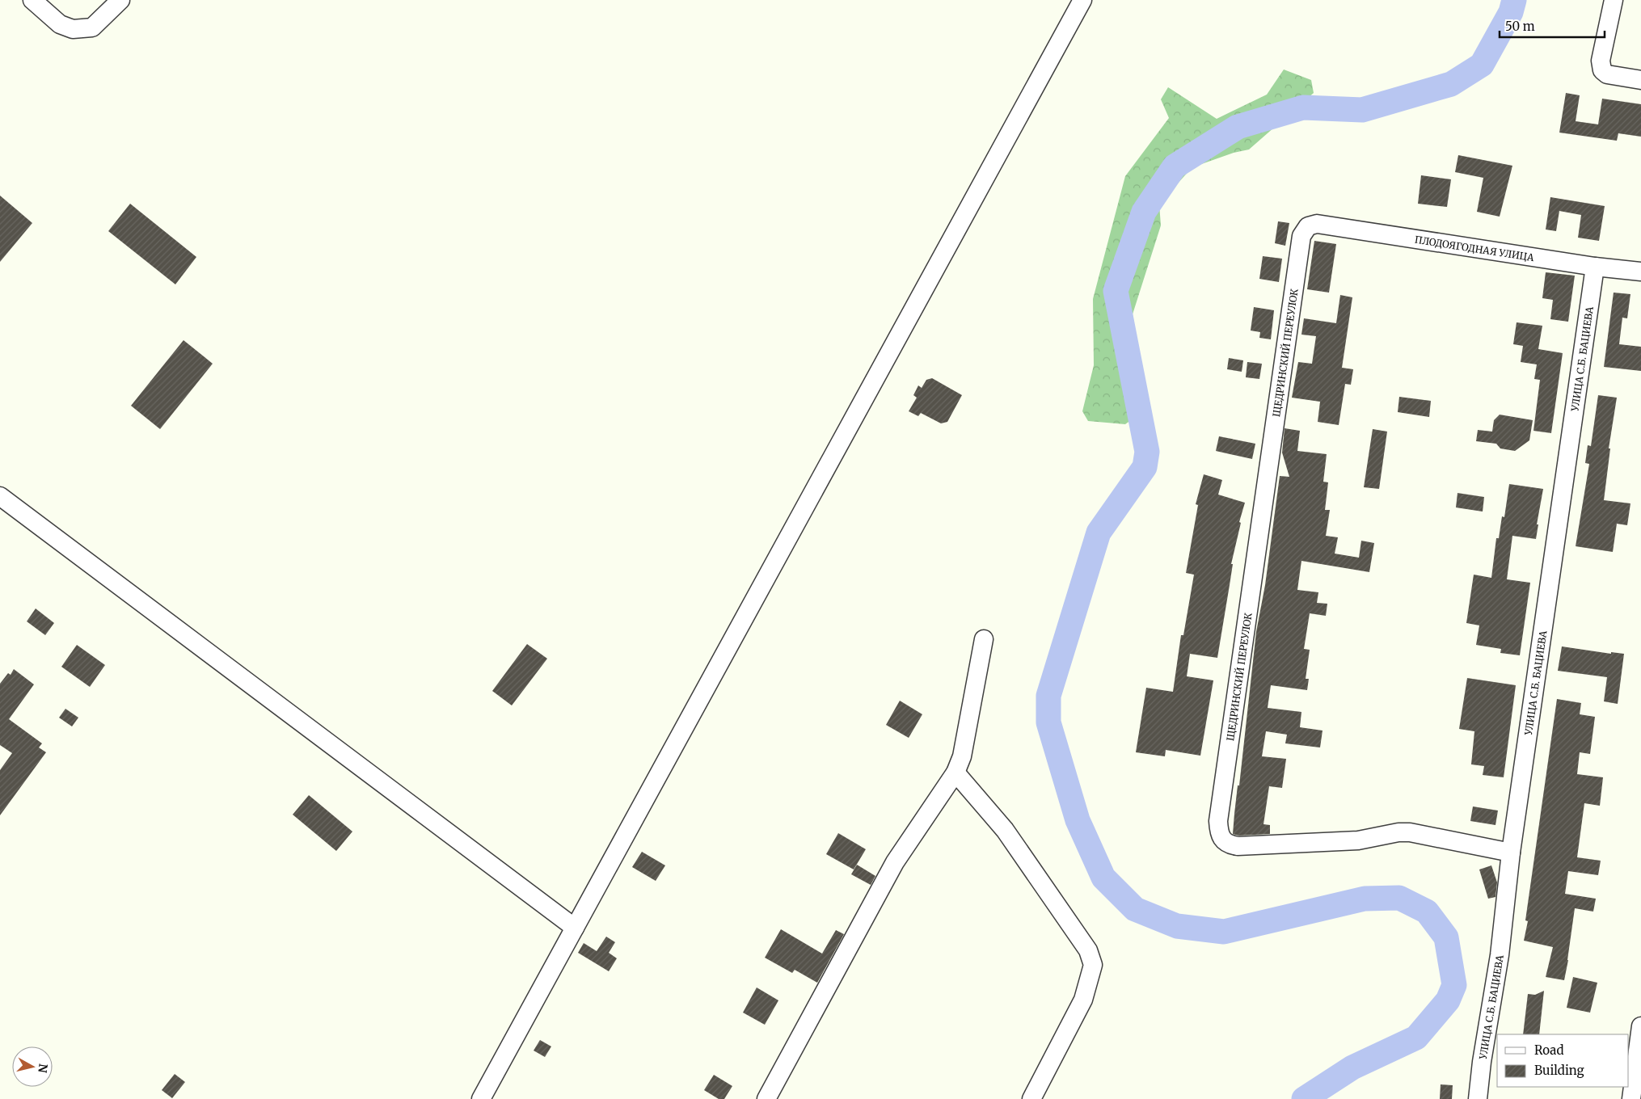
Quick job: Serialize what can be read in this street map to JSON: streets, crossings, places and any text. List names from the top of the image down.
{
  "streets": {
    "street": ["ПЛОДОЯГОДНАЯ УЛИЦА", "ЩЕДРИНСКИЙ ПЕРЕУЛОК", "УЛИЦА С.Б. БАЦИЕВА"]
  },
  "crossings": [
    ["ПЛОДОЯГОДНАЯ УЛИЦА", "ЩЕДРИНСКИЙ ПЕРЕУЛОК"],
    ["ПЛОДОЯГОДНАЯ УЛИЦА", "УЛИЦА С.Б. БАЦИЕВА"],
    ["ЩЕДРИНСКИЙ ПЕРЕУЛОК", "УЛИЦА С.Б. БАЦИЕВА"]
  ],
  "legend": ["Road", "Building"],
  "scale_bar": "50 m",
  "north": "right"
}
